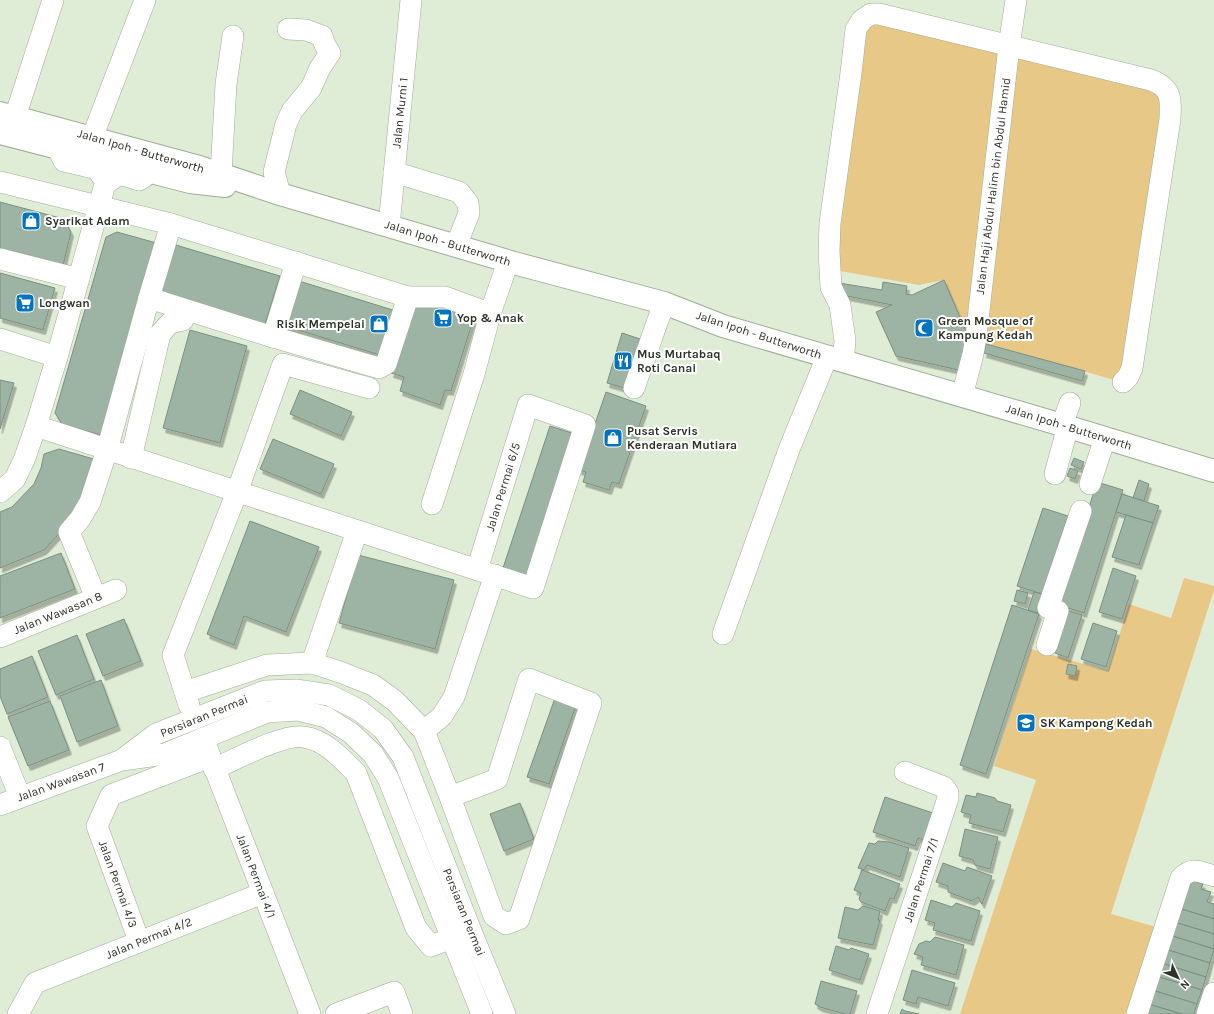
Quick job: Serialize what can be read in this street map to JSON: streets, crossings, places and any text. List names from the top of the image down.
{
  "streets": {
    "highway": ["Jalan Ipoh - Butterworth"],
    "street": [
      "Jalan Murni 1",
      "Jalan Haji Abdul Halim bin Abdul Hamid",
      "Jalan Permai 6/5",
      "Jalan Wawasan 8",
      "Persiaran Permai",
      "Jalan Wawasan 7",
      "Jalan Permai 4/1",
      "Jalan Permai 7/1",
      "Jalan Permai 4/3",
      "Jalan Permai 4/2"
    ]
  },
  "crossings": [
    ["Jalan Murni 1", "Jalan Ipoh - Butterworth"],
    ["Jalan Ipoh - Butterworth", "Jalan Haji Abdul Halim bin Abdul Hamid"],
    ["Persiaran Permai", "Jalan Wawasan 7"],
    ["Persiaran Permai", "Jalan Permai 4/1"],
    ["Persiaran Permai", "Jalan Permai 4/3"],
    ["Jalan Permai 4/1", "Jalan Permai 4/3"],
    ["Jalan Permai 4/1", "Jalan Permai 4/2"],
    ["Jalan Permai 4/3", "Jalan Permai 4/2"]
  ],
  "places": {
    "shop": ["Syarikat Adam", "Risik Mempelai", "Pusat Servis Kenderaan Mutiara"],
    "supermarket": ["Longwan", "Yop & Anak"],
    "mosque": ["Green Mosque of Kampung Kedah"],
    "restaurant": ["Mus Murtabaq Roti Canai"],
    "school or university": ["SK Kampong Kedah"]
  },
  "north": "bottom right"
}
